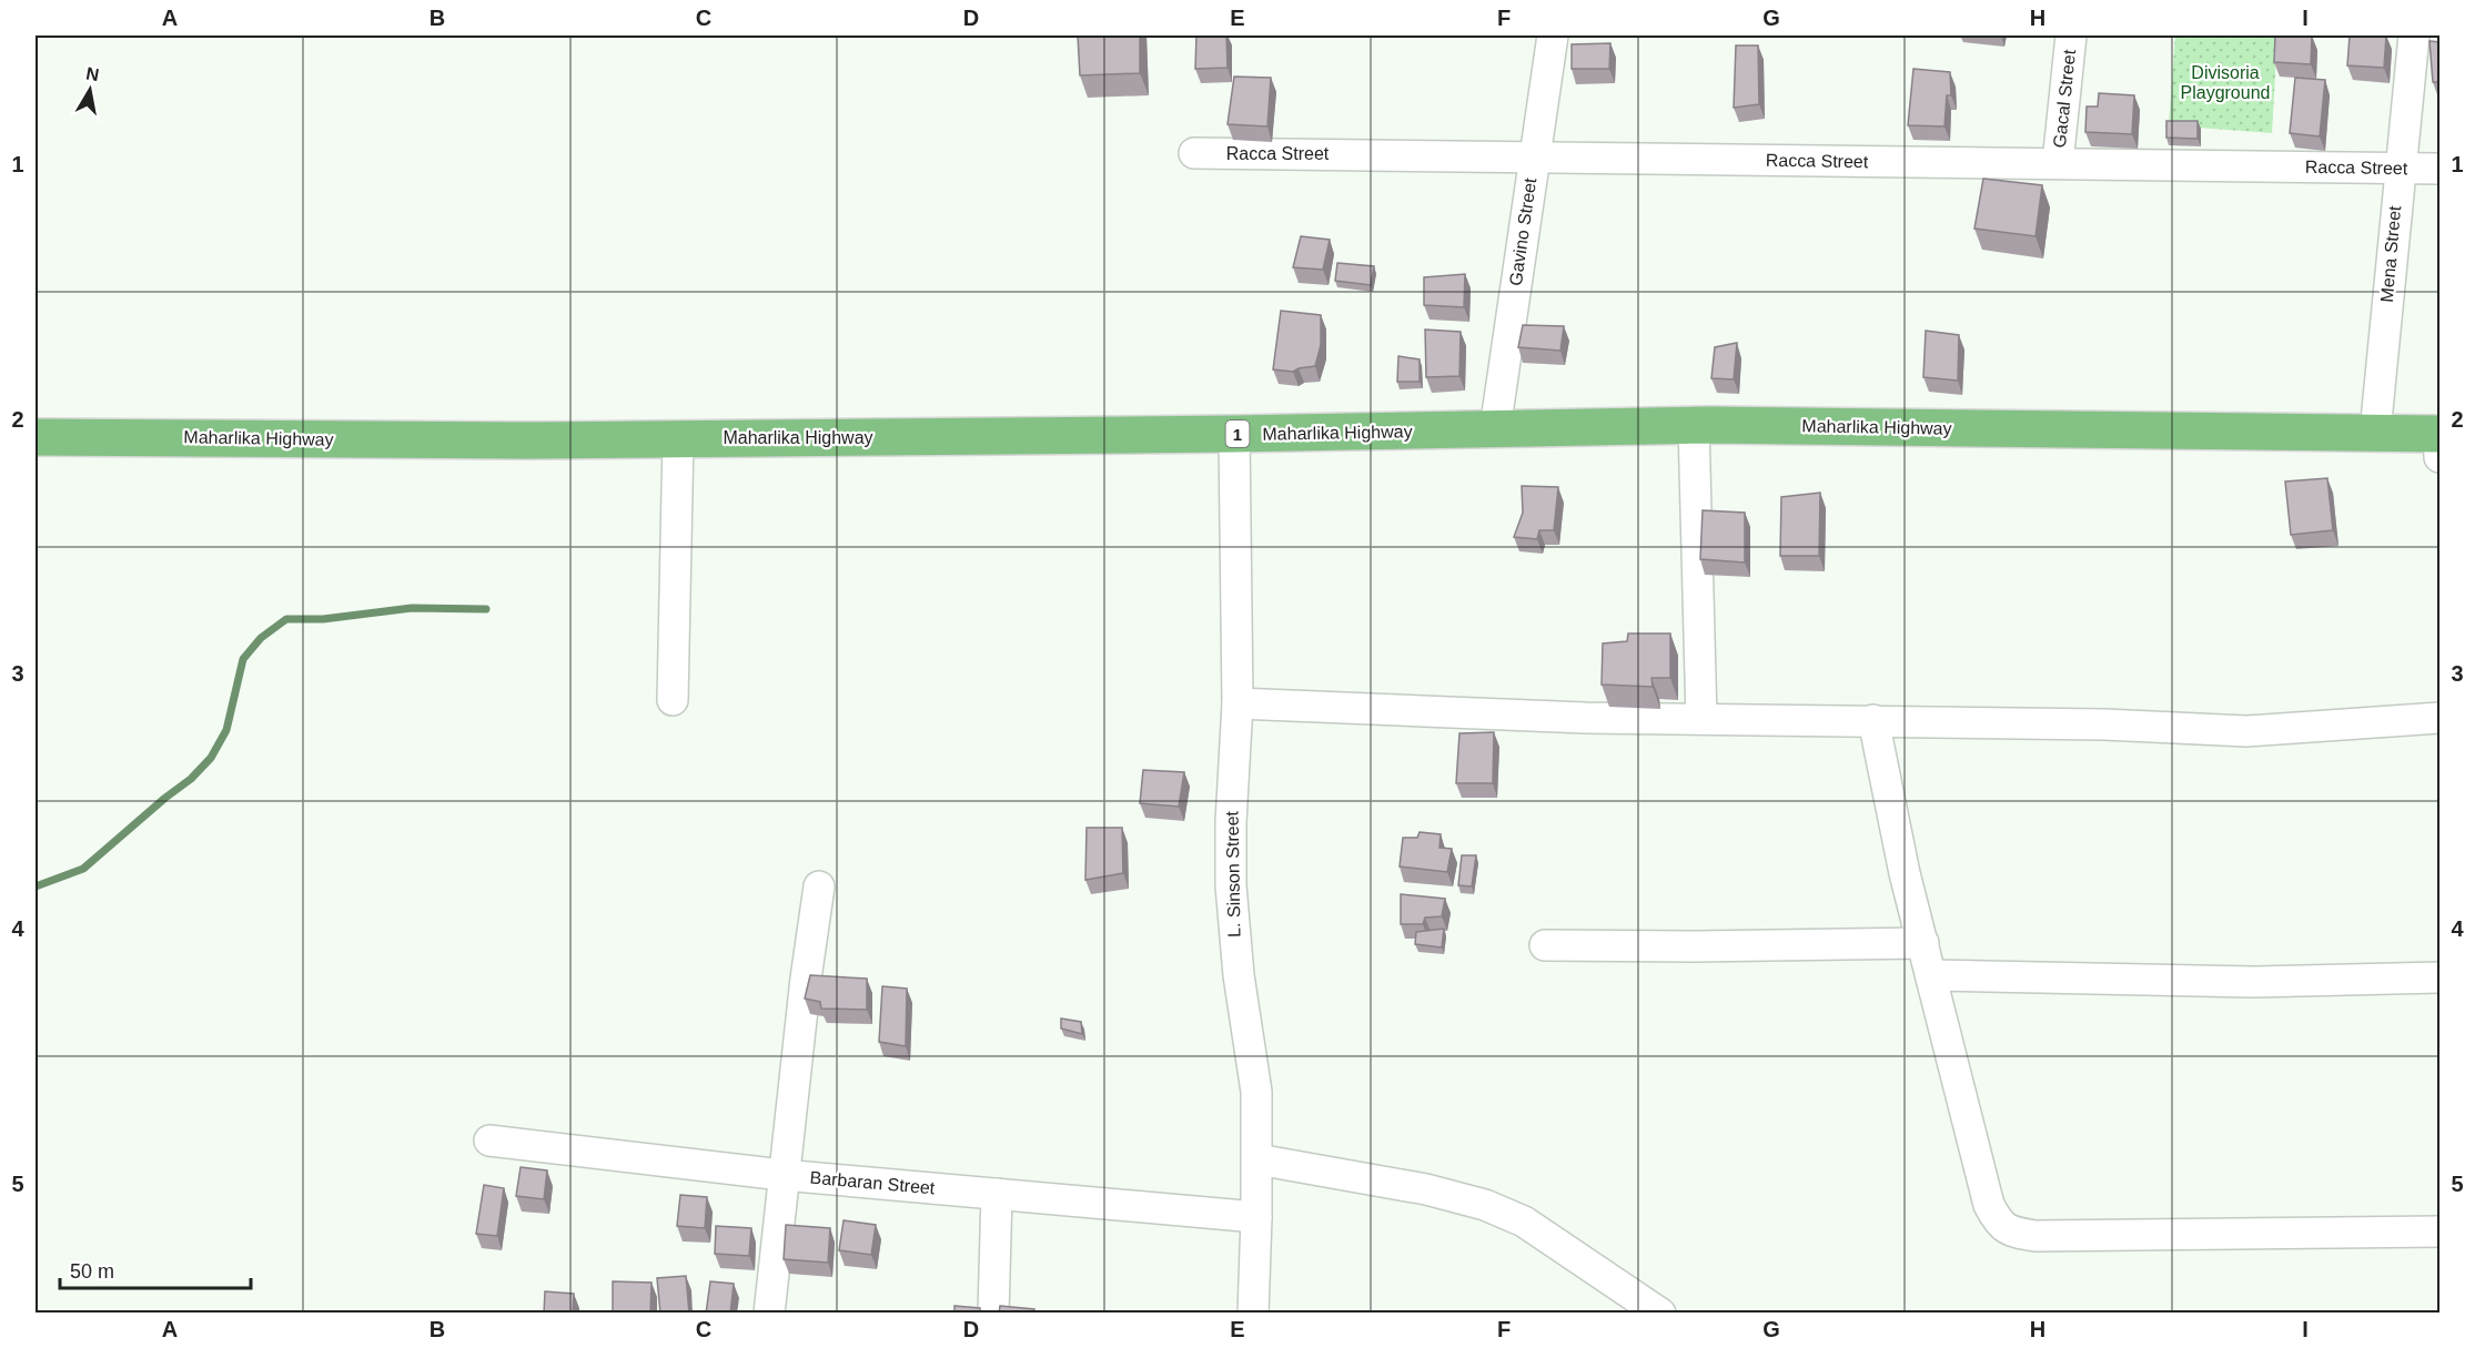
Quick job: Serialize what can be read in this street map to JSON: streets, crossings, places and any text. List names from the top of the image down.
{
  "streets": {
    "highway": ["Maharlika Highway", "1"],
    "street": [
      "Gacal Street",
      "Racca Street",
      "Gavino Street",
      "Mena Street",
      "L. Sinson Street",
      "Barbaran Street"
    ]
  },
  "crossings": [
    ["Gacal Street", "Racca Street"],
    ["Racca Street", "Gavino Street"],
    ["Racca Street", "Mena Street"],
    ["Gavino Street", "Maharlika Highway"],
    ["Mena Street", "Maharlika Highway"],
    ["Maharlika Highway", "L. Sinson Street"],
    ["L. Sinson Street", "Barbaran Street"]
  ],
  "parks": ["Divisoria Playground"],
  "scale_bar": "50 m",
  "north": "top",
  "grid": {
    "columns": [
      "A",
      "B",
      "C",
      "D",
      "E",
      "F",
      "G",
      "H",
      "I"
    ],
    "rows": [
      "1",
      "2",
      "3",
      "4",
      "5"
    ]
  }
}
